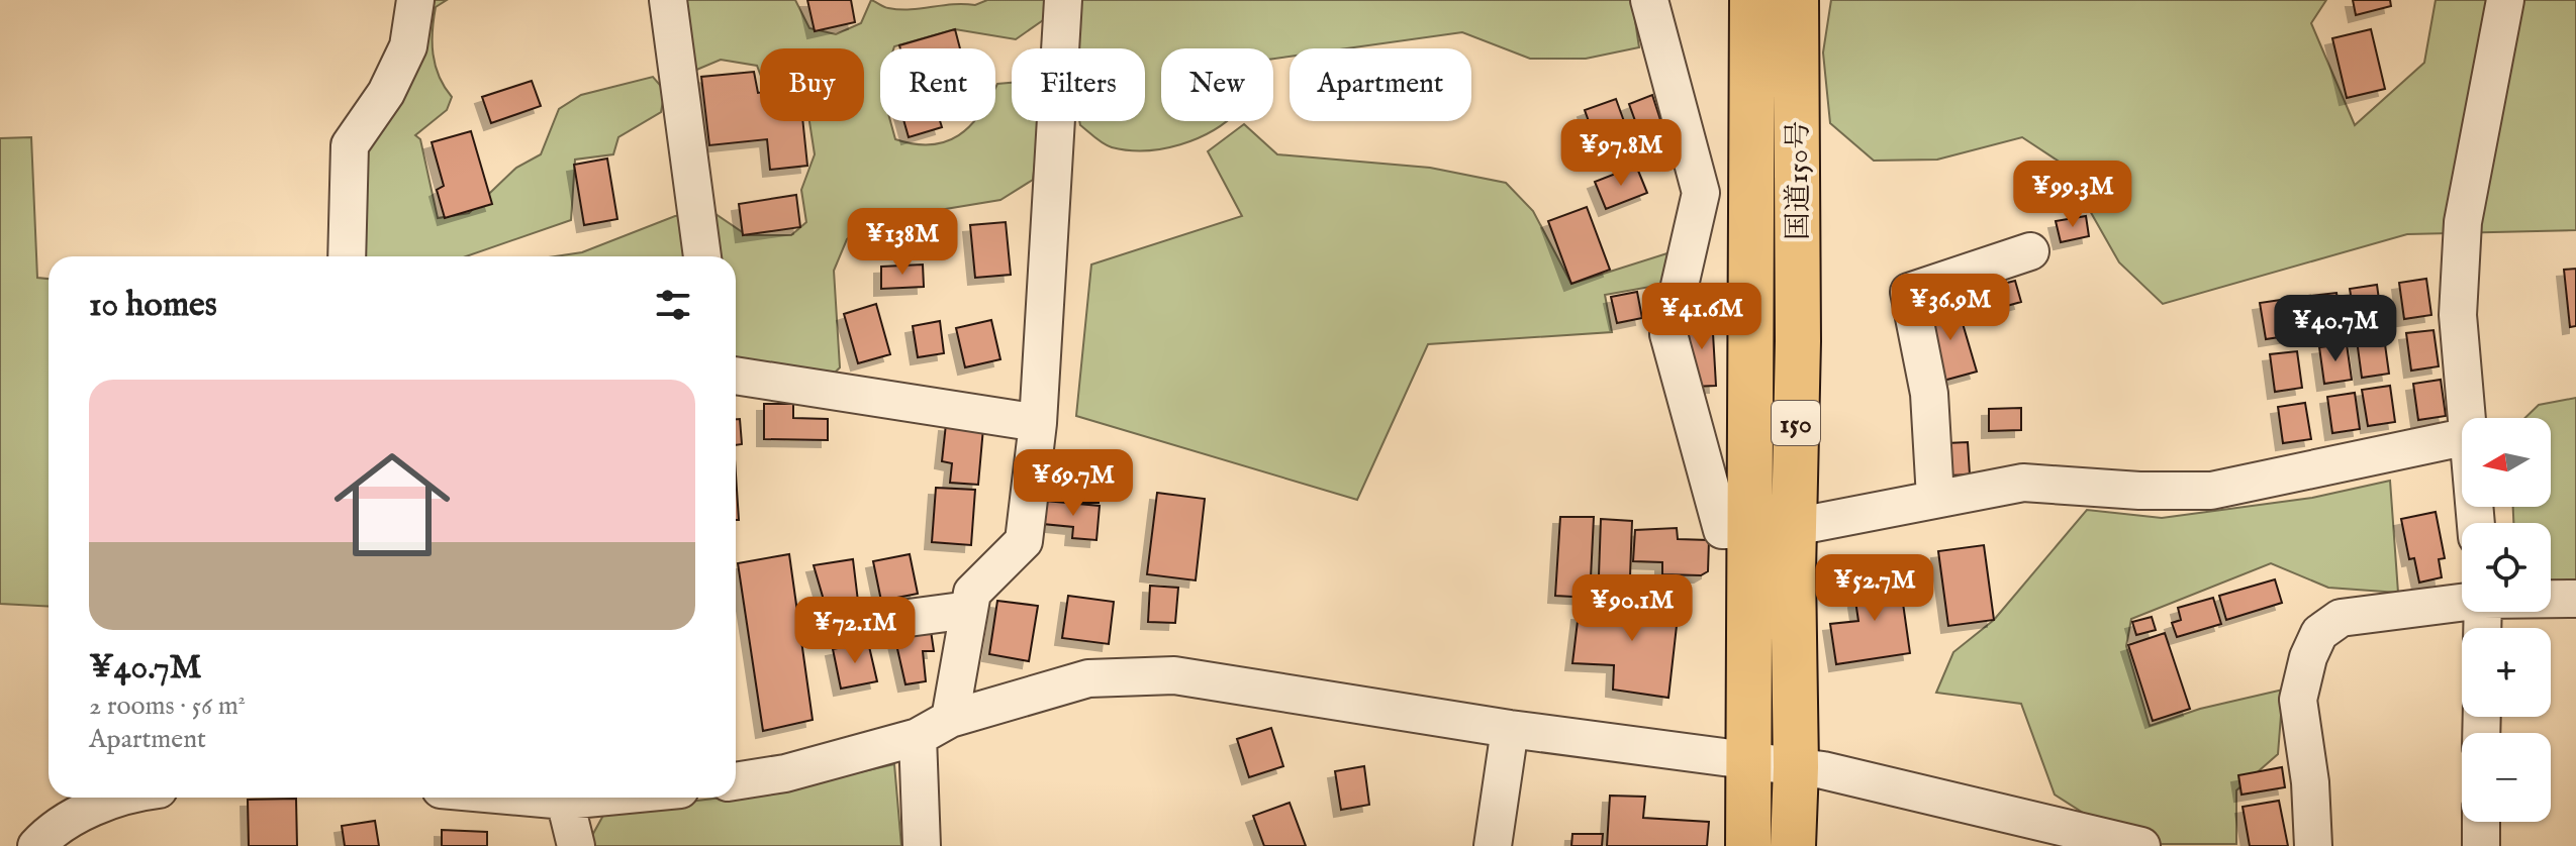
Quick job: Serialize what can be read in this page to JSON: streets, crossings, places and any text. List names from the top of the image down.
{
  "streets": {
    "highway": ["国道150号", "150"]
  },
  "north": "left",
  "page": {
    "chip": [
      "Buy",
      "Rent",
      "Filters",
      "New",
      "Apartment"
    ],
    "price": [
      "¥97.8M",
      "¥99.3M",
      "¥138M",
      "¥36.9M",
      "¥41.6M",
      "¥40.7M",
      "¥69.7M",
      "¥52.7M",
      "¥90.1M",
      "¥72.1M"
    ],
    "heading": "10 homes",
    "list": [
      {
        "name": "¥40.7M",
        "note": "2 rooms · 56 m² · Apartment"
      }
    ],
    "map_buttons": ["+", "−"]
  }
}
